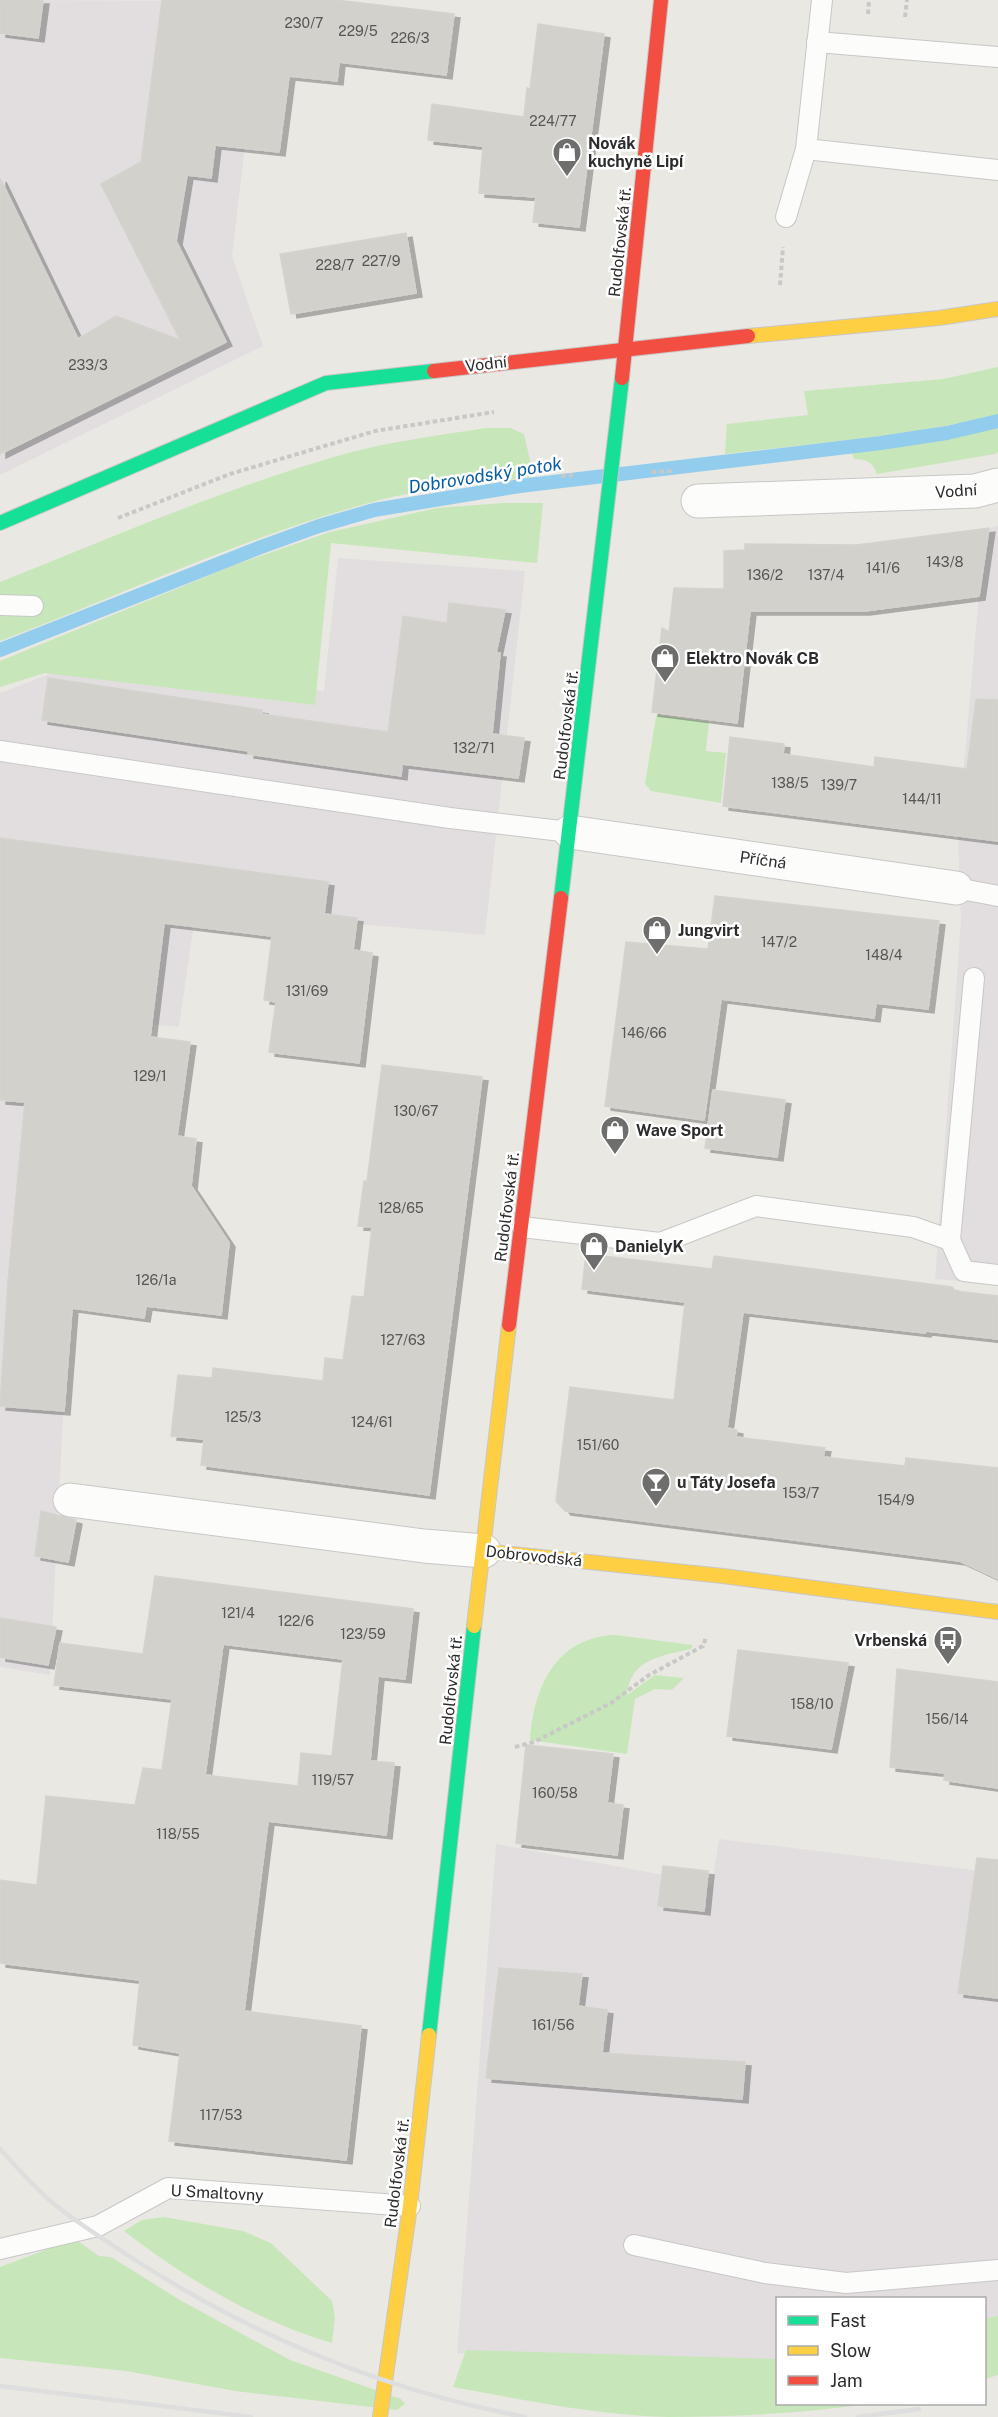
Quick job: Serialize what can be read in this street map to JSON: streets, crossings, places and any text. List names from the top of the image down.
{
  "streets": {
    "main road": ["Rudolfovská tř.", "Vodní", "Dobrovodská"],
    "street": ["Příčná"],
    "lane": ["U Smaltovny"]
  },
  "crossings": [
    ["Rudolfovská tř.", "Vodní"],
    ["Rudolfovská tř.", "Příčná"],
    ["Rudolfovská tř.", "Dobrovodská"],
    ["Rudolfovská tř.", "U Smaltovny"]
  ],
  "water": ["Dobrovodský potok"],
  "places": {
    "shop": [
      "Novák kuchyně Lipí",
      "Elektro Novák CB",
      "Jungvirt",
      "Wave Sport",
      "DanielyK"
    ],
    "bar": ["u Táty Josefa"],
    "bus stop": ["Vrbenská"]
  },
  "house_numbers": [
    "230/7",
    "229/5",
    "226/3",
    "224/77",
    "227/9",
    "228/7",
    "233/3",
    "143/8",
    "141/6",
    "136/2",
    "137/4",
    "132/71",
    "138/5",
    "139/7",
    "144/11",
    "147/2",
    "148/4",
    "131/69",
    "146/66",
    "129/1",
    "130/67",
    "128/65",
    "126/1a",
    "127/63",
    "125/3",
    "124/61",
    "151/60",
    "153/7",
    "154/9",
    "121/4",
    "122/6",
    "123/59",
    "158/10",
    "156/14",
    "119/57",
    "160/58",
    "118/55",
    "161/56",
    "117/53"
  ],
  "legend": ["Fast", "Slow", "Jam"]
}
